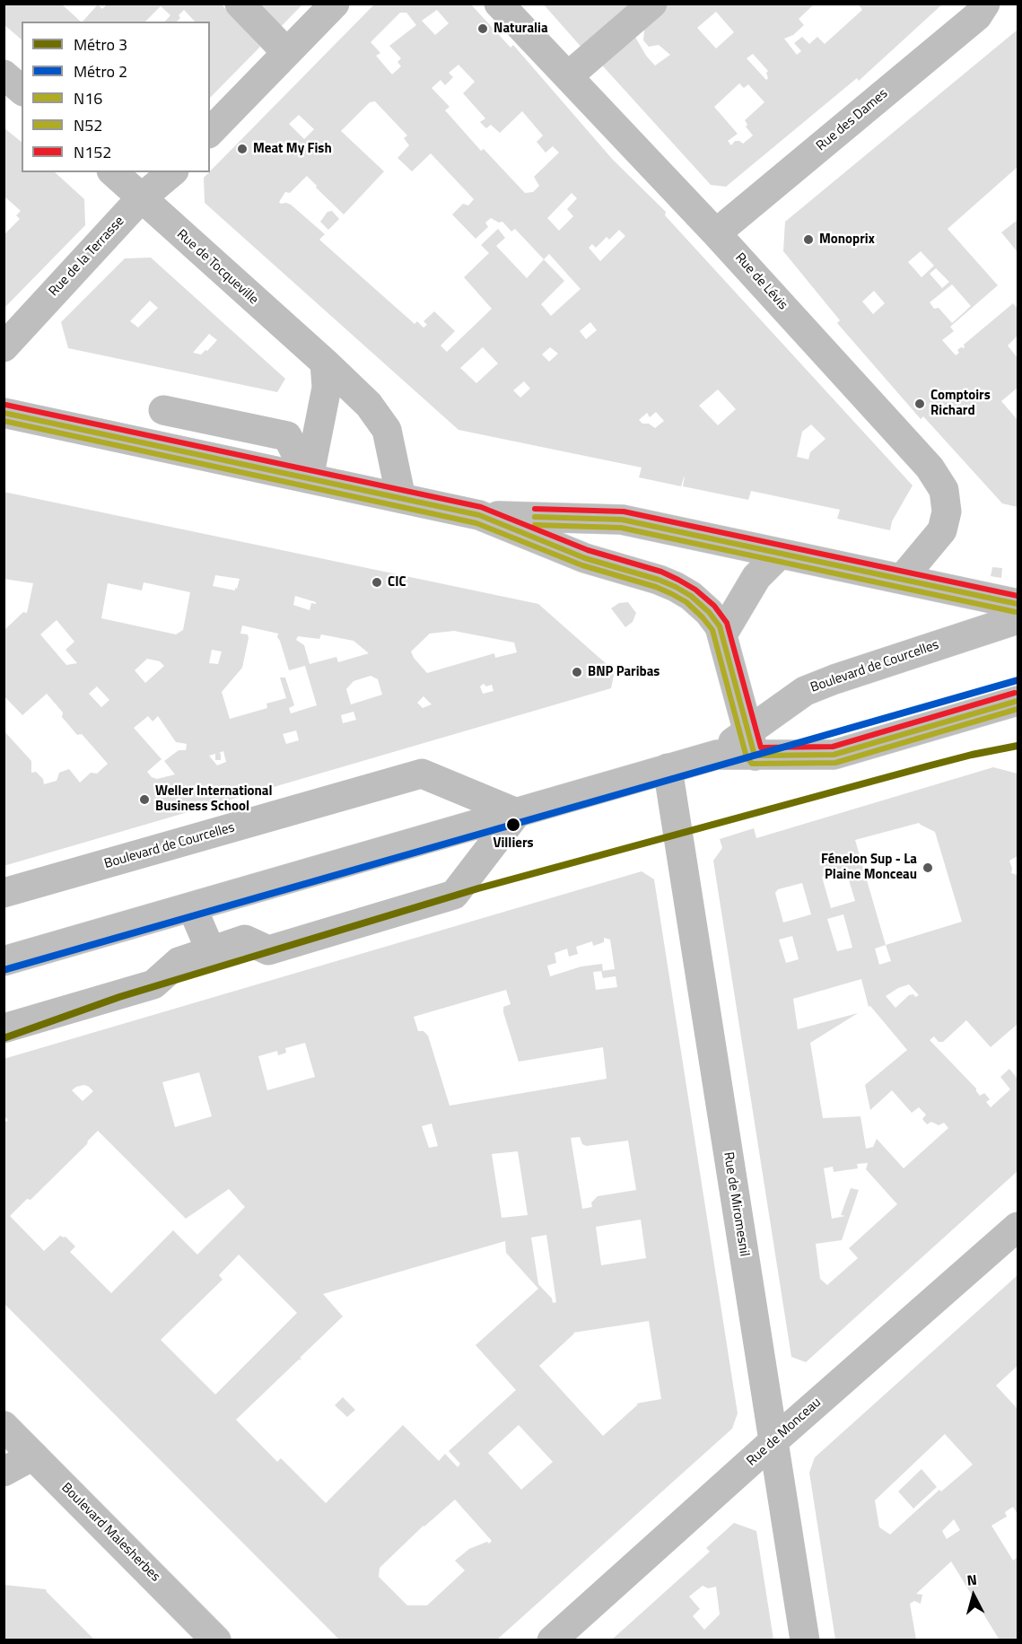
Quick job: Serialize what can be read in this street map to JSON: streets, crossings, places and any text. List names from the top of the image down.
{
  "streets": {
    "street": [
      "Rue des Dames",
      "Rue de la Terrasse",
      "Rue de Tocqueville",
      "Rue de Lévis",
      "Boulevard de Courcelles",
      "Rue de Miromesnil",
      "Rue de Monceau",
      "Boulevard Malesherbes"
    ]
  },
  "crossings": [
    ["Rue des Dames", "Rue de Lévis"],
    ["Rue de la Terrasse", "Rue de Tocqueville"],
    ["Rue de Miromesnil", "Rue de Monceau"]
  ],
  "places": [
    "Naturalia",
    "Meat My Fish",
    "Monoprix",
    "Comptoirs Richard",
    "CIC",
    "BNP Paribas",
    "Weller International Business School",
    "Villiers",
    "Fénelon Sup - La Plaine Monceau"
  ],
  "lines": [
    "transit line N152",
    "transit line N16",
    "transit line N52",
    "metro line 2",
    "metro line 3"
  ],
  "legend": [
    "Métro 3",
    "Métro 2",
    "N16",
    "N52",
    "N152"
  ],
  "north": "top"
}
